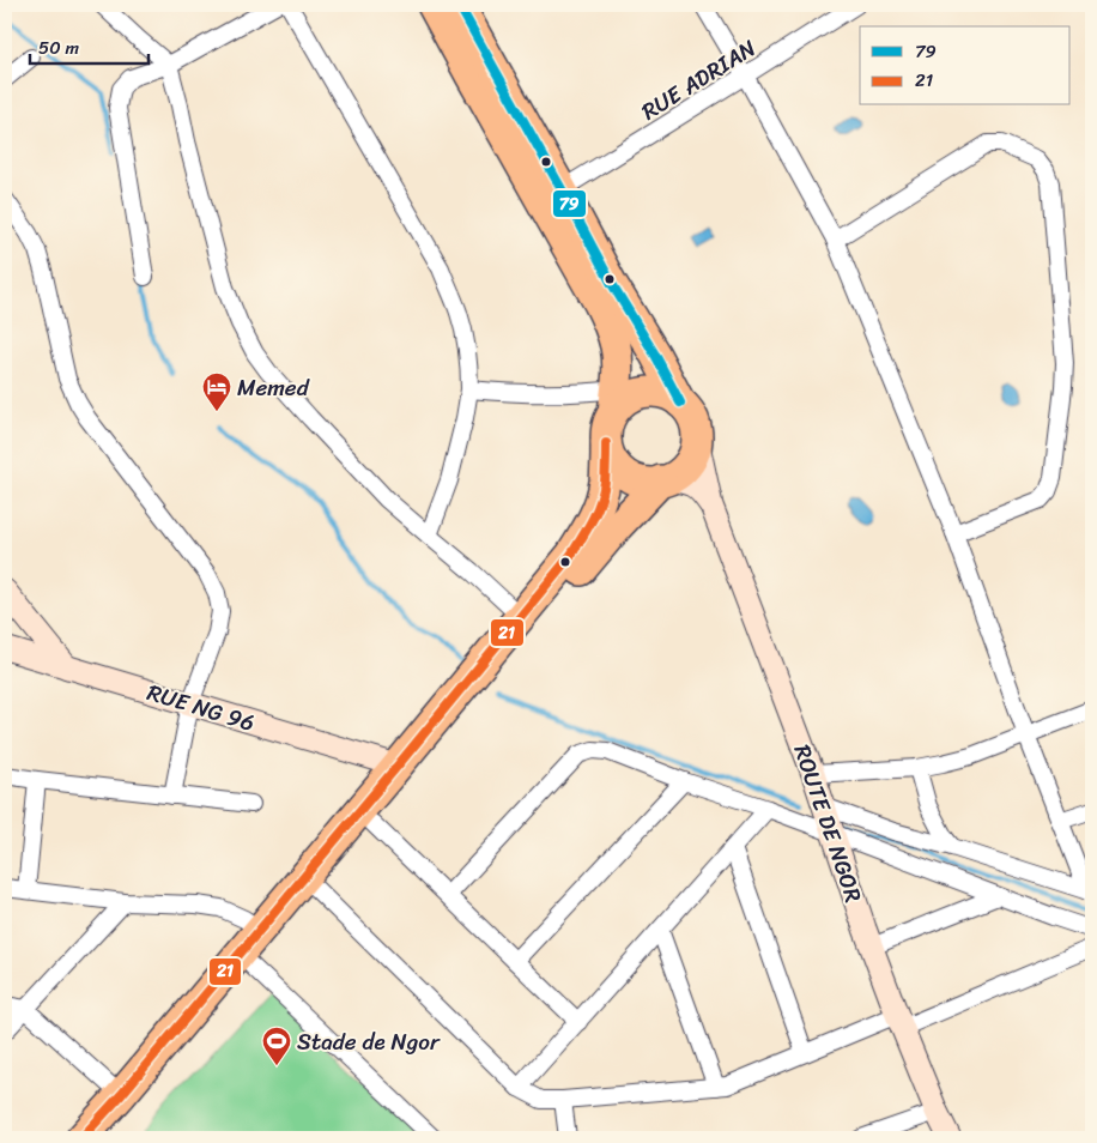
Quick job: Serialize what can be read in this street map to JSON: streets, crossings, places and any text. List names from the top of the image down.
{
  "streets": {
    "street": ["RUE ADRIAN", "RUE NG 96", "ROUTE DE NGOR"]
  },
  "places": {
    "hotel": ["Memed"],
    "sports": ["Stade de Ngor"]
  },
  "lines": ["transit line 79", "transit line 21"],
  "legend": ["79", "21"],
  "scale_bar": "50 m"
}
